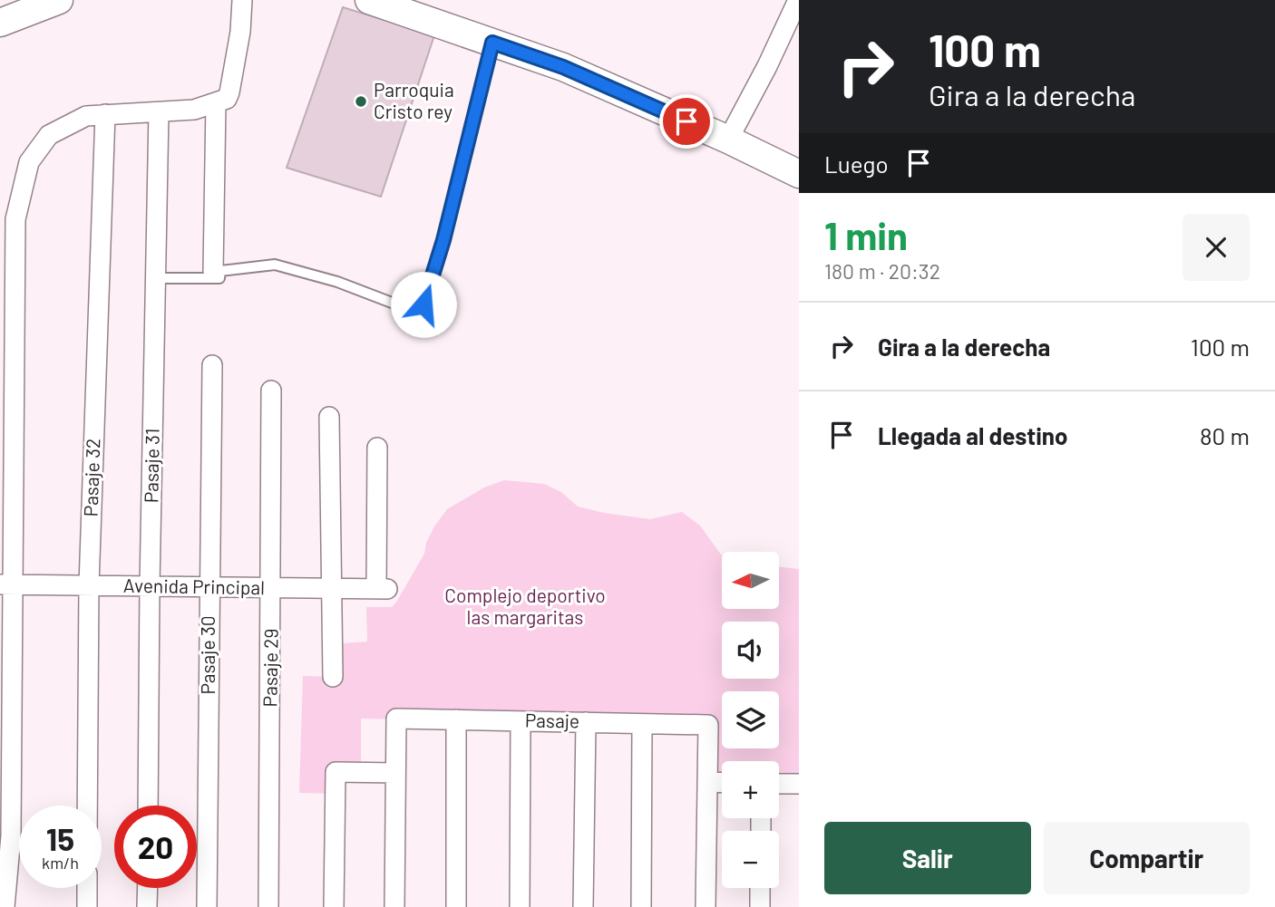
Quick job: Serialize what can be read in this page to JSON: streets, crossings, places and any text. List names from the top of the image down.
{
  "streets": {
    "street": [
      "Pasaje 31",
      "Pasaje 32",
      "Avenida Principal",
      "Pasaje 30",
      "Pasaje 29",
      "Pasaje"
    ]
  },
  "crossings": [
    ["Pasaje 31", "Avenida Principal"],
    ["Pasaje 32", "Avenida Principal"],
    ["Avenida Principal", "Pasaje 30"],
    ["Avenida Principal", "Pasaje 29"]
  ],
  "parks": ["Complejo deportivo las margaritas"],
  "places": ["Parroquia Cristo rey"],
  "north": "left",
  "page": {
    "turn": ["100 m", "Gira a la derecha"],
    "then": "Luego",
    "heading": ["1 min", "180 m · 20:32"],
    "list": [
      {
        "name": "Gira a la derecha",
        "value": "100 m"
      },
      {
        "name": "Llegada al destino",
        "value": "80 m"
      }
    ],
    "map_buttons": ["+", "−"],
    "speed": "15 km/h",
    "limit": "20",
    "buttons": ["Salir", "Compartir"]
  }
}
